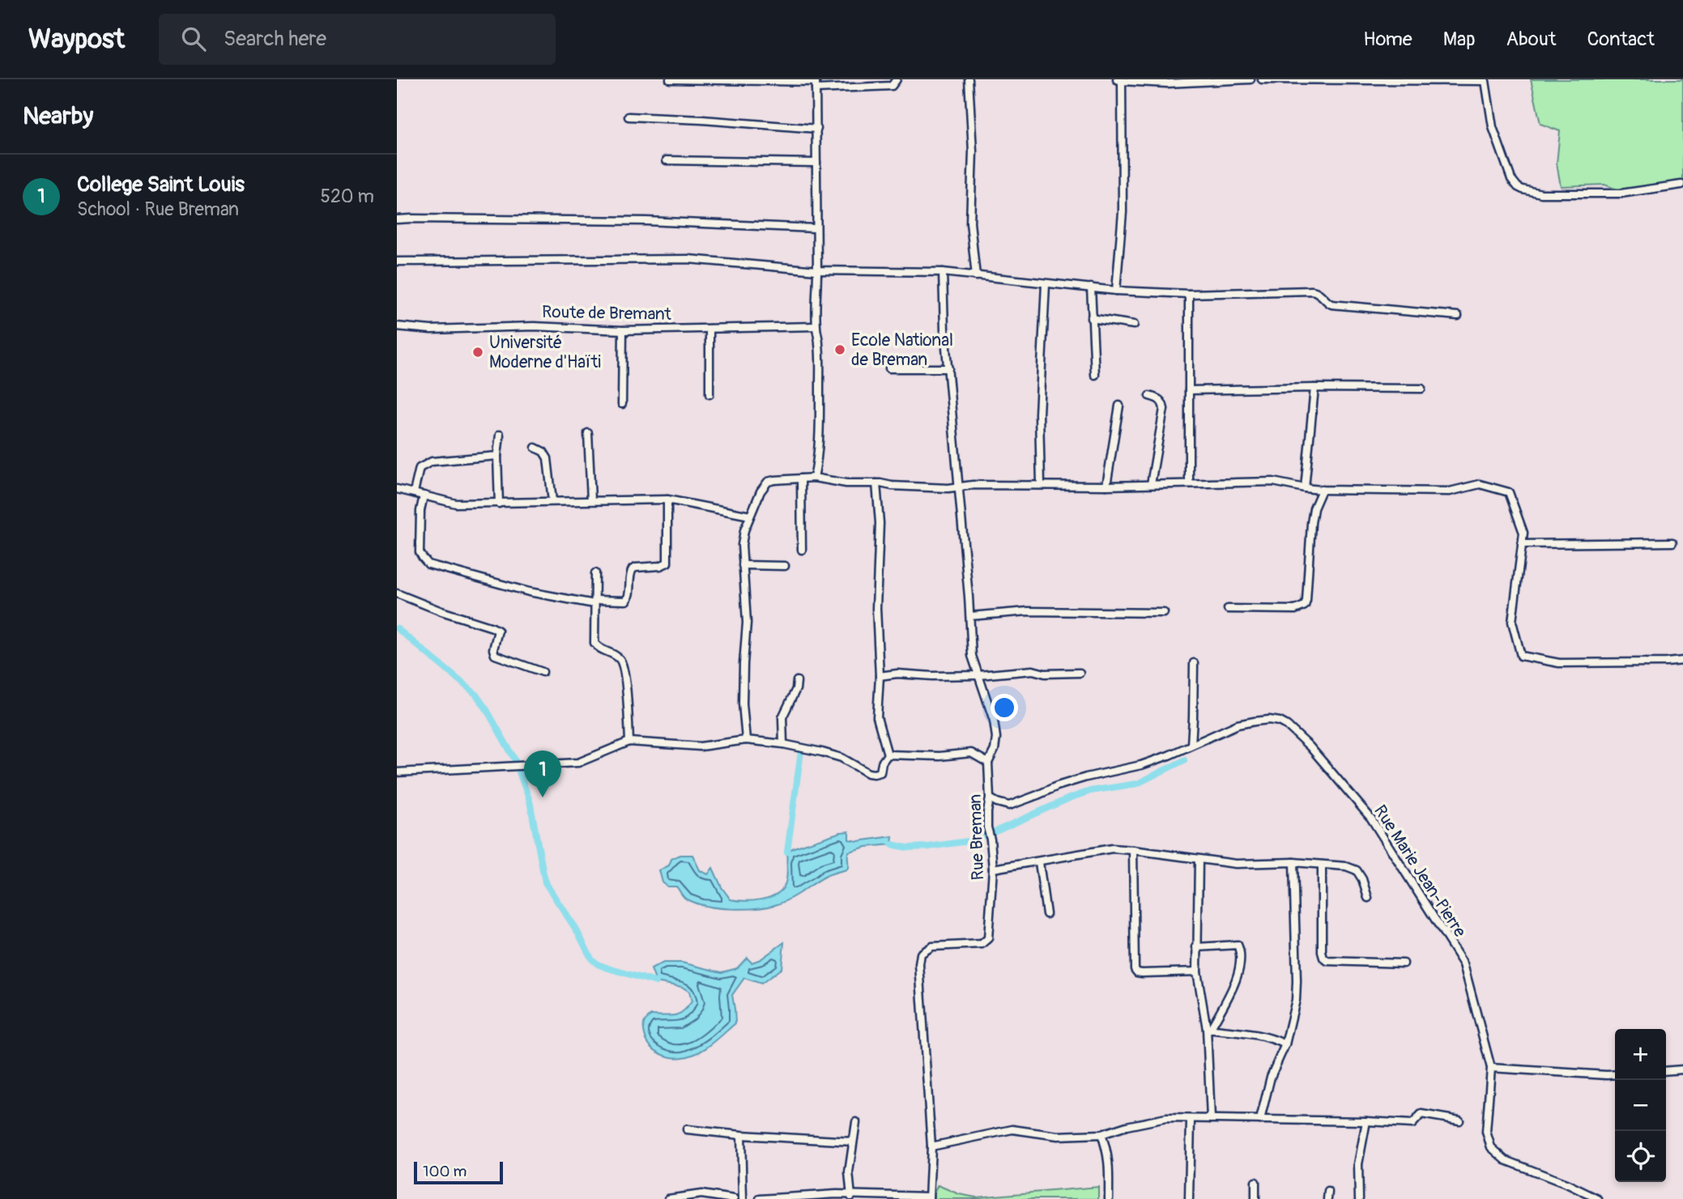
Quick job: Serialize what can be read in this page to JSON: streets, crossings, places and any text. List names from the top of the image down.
{
  "streets": {
    "street": ["Route de Bremant", "Rue Breman", "Rue Marie Jean-Pierre"]
  },
  "crossings": [
    ["Rue Breman", "Rue Marie Jean-Pierre"]
  ],
  "places": ["Ecole National de Breman", "Université Moderne d'Haïti"],
  "scale_bar": "100 m",
  "page": {
    "header": "Waypost",
    "search": "Search here",
    "nav": [
      "Home",
      "Map",
      "About",
      "Contact"
    ],
    "heading": "Nearby",
    "list": [
      {
        "mark": "1",
        "name": "College Saint Louis",
        "note": "School · Rue Breman",
        "value": "520 m"
      }
    ],
    "pins": "1",
    "map_buttons": ["+", "−"],
    "scale": "100 m"
  }
}
